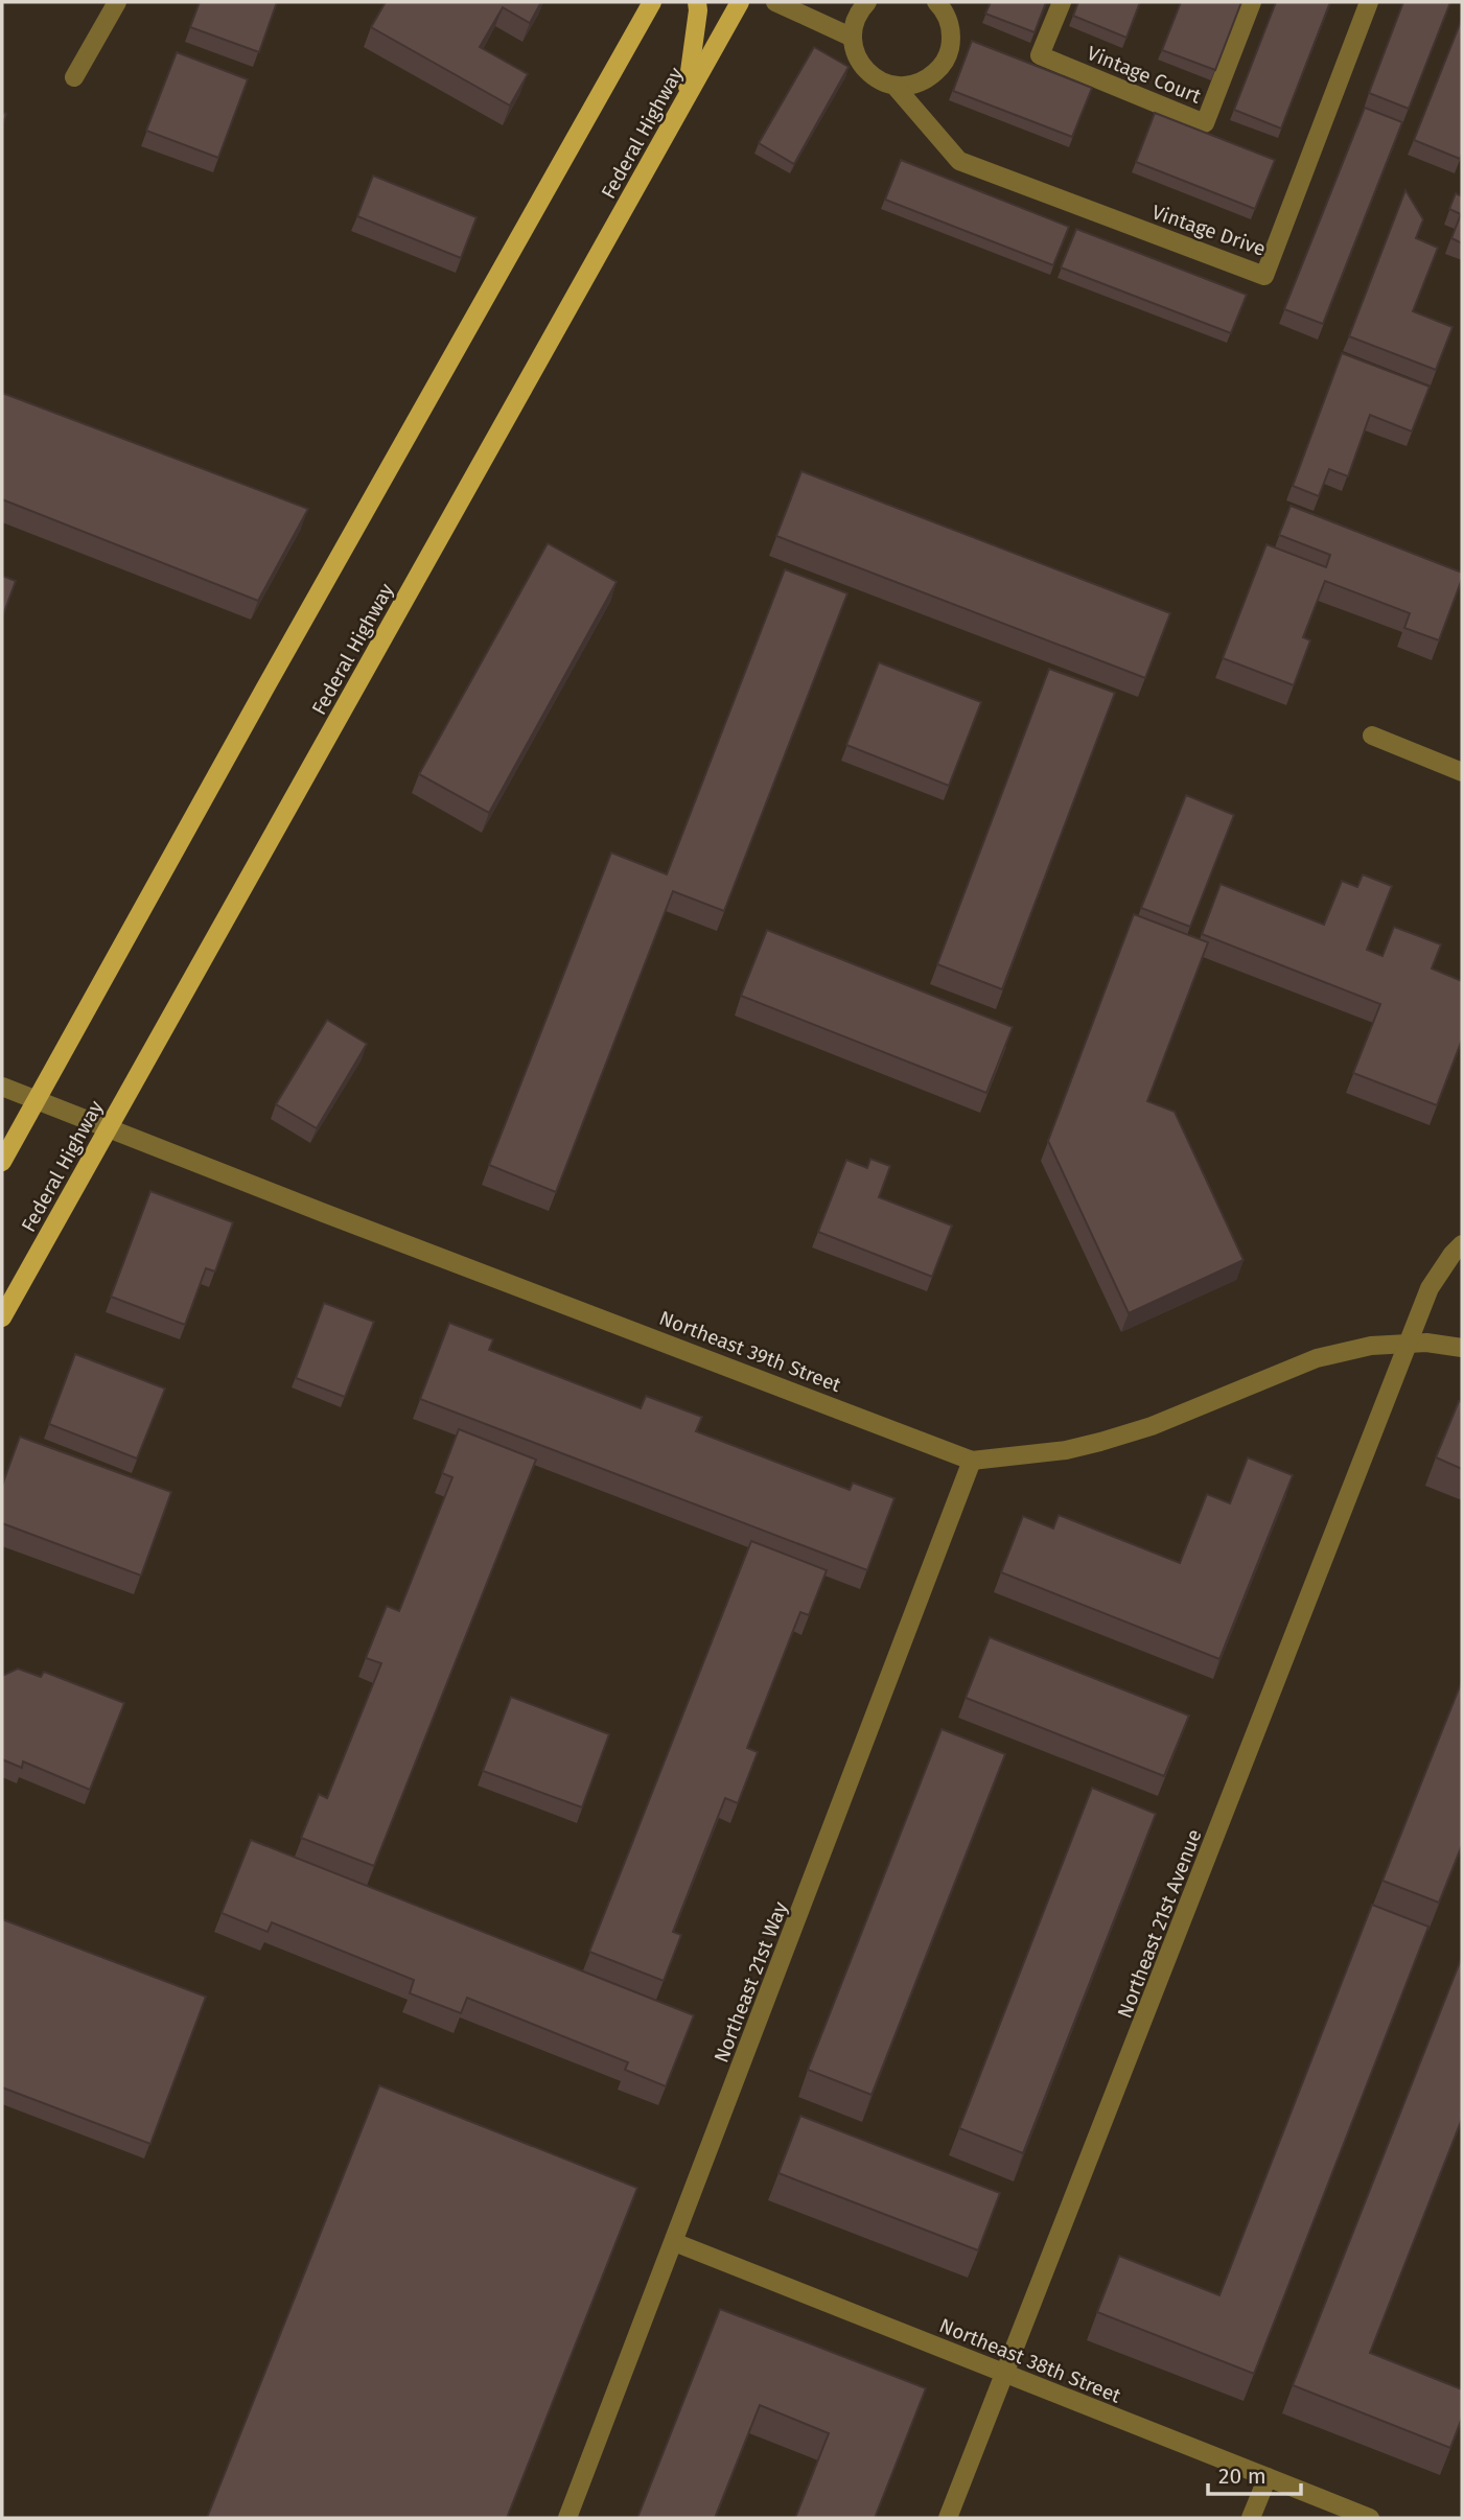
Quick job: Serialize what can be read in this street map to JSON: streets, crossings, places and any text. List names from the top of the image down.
{
  "streets": {
    "main road": ["Federal Highway"],
    "street": [
      "Vintage Court",
      "Vintage Drive",
      "Northeast 39th Street",
      "Northeast 21st Avenue",
      "Northeast 21st Way",
      "Northeast 38th Street"
    ]
  },
  "crossings": [
    ["Federal Highway", "Northeast 39th Street"],
    ["Northeast 39th Street", "Northeast 21st Avenue"],
    ["Northeast 39th Street", "Northeast 21st Way"],
    ["Northeast 21st Avenue", "Northeast 38th Street"],
    ["Northeast 21st Way", "Northeast 38th Street"]
  ],
  "scale_bar": "20 m"
}
